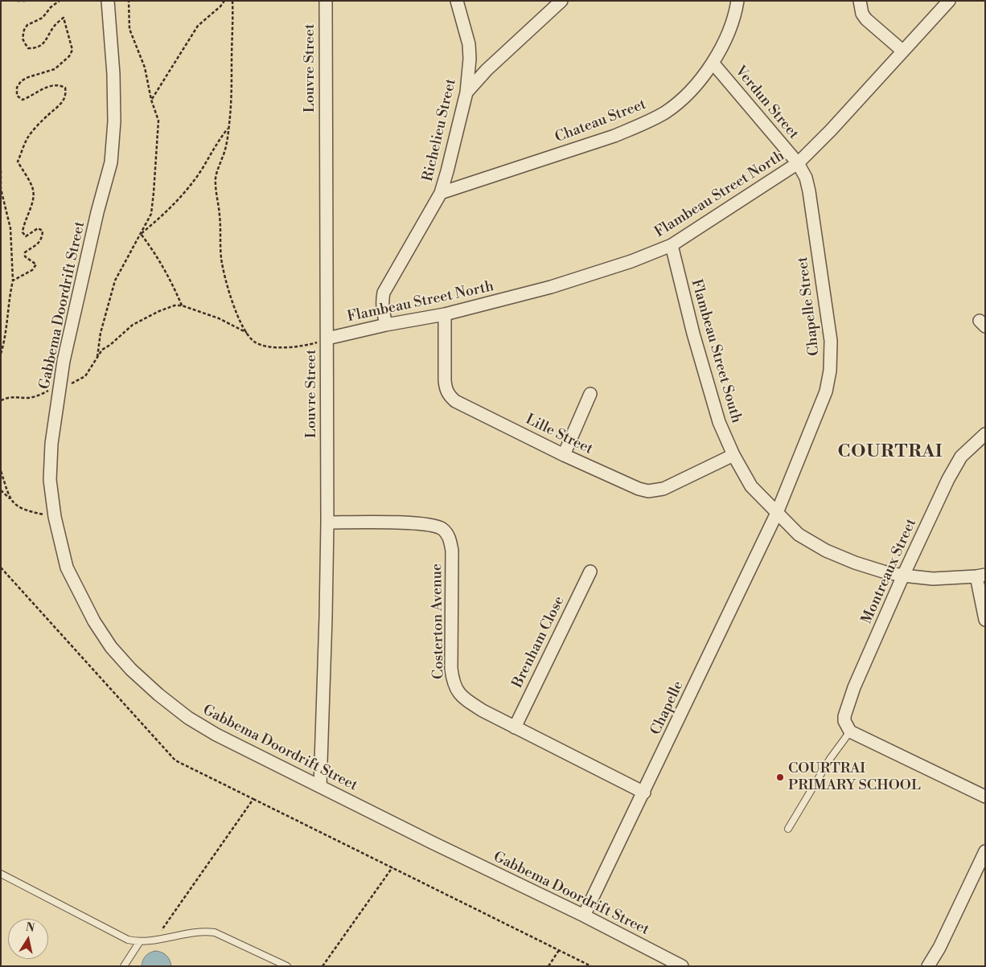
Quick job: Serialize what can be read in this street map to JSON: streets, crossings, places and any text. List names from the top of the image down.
{
  "streets": {
    "street": [
      "Louvre Street",
      "Verdun Street",
      "Chateau Street",
      "Richelieu Street",
      "Flambeau Street North",
      "Gabbema Doordrift Street",
      "Chapelle Street",
      "Flambeau Street South",
      "Lille Street",
      "Montreaux Street",
      "Costerton Avenue",
      "Brenham Close",
      "Chapelle"
    ]
  },
  "crossings": [
    ["Louvre Street", "Flambeau Street North"],
    ["Louvre Street", "Gabbema Doordrift Street"],
    ["Louvre Street", "Costerton Avenue"],
    ["Verdun Street", "Chateau Street"],
    ["Verdun Street", "Flambeau Street North"],
    ["Verdun Street", "Chapelle Street"],
    ["Chateau Street", "Richelieu Street"],
    ["Richelieu Street", "Flambeau Street North"],
    ["Flambeau Street North", "Chapelle Street"],
    ["Flambeau Street North", "Flambeau Street South"],
    ["Flambeau Street North", "Lille Street"],
    ["Gabbema Doordrift Street", "Chapelle"],
    ["Chapelle Street", "Flambeau Street South"],
    ["Chapelle Street", "Chapelle"],
    ["Flambeau Street South", "Lille Street"],
    ["Flambeau Street South", "Montreaux Street"],
    ["Flambeau Street South", "Chapelle"],
    ["Costerton Avenue", "Brenham Close"],
    ["Costerton Avenue", "Chapelle"]
  ],
  "districts": ["COURTRAI"],
  "places": ["COURTRAI PRIMARY SCHOOL"],
  "north": "top"
}
